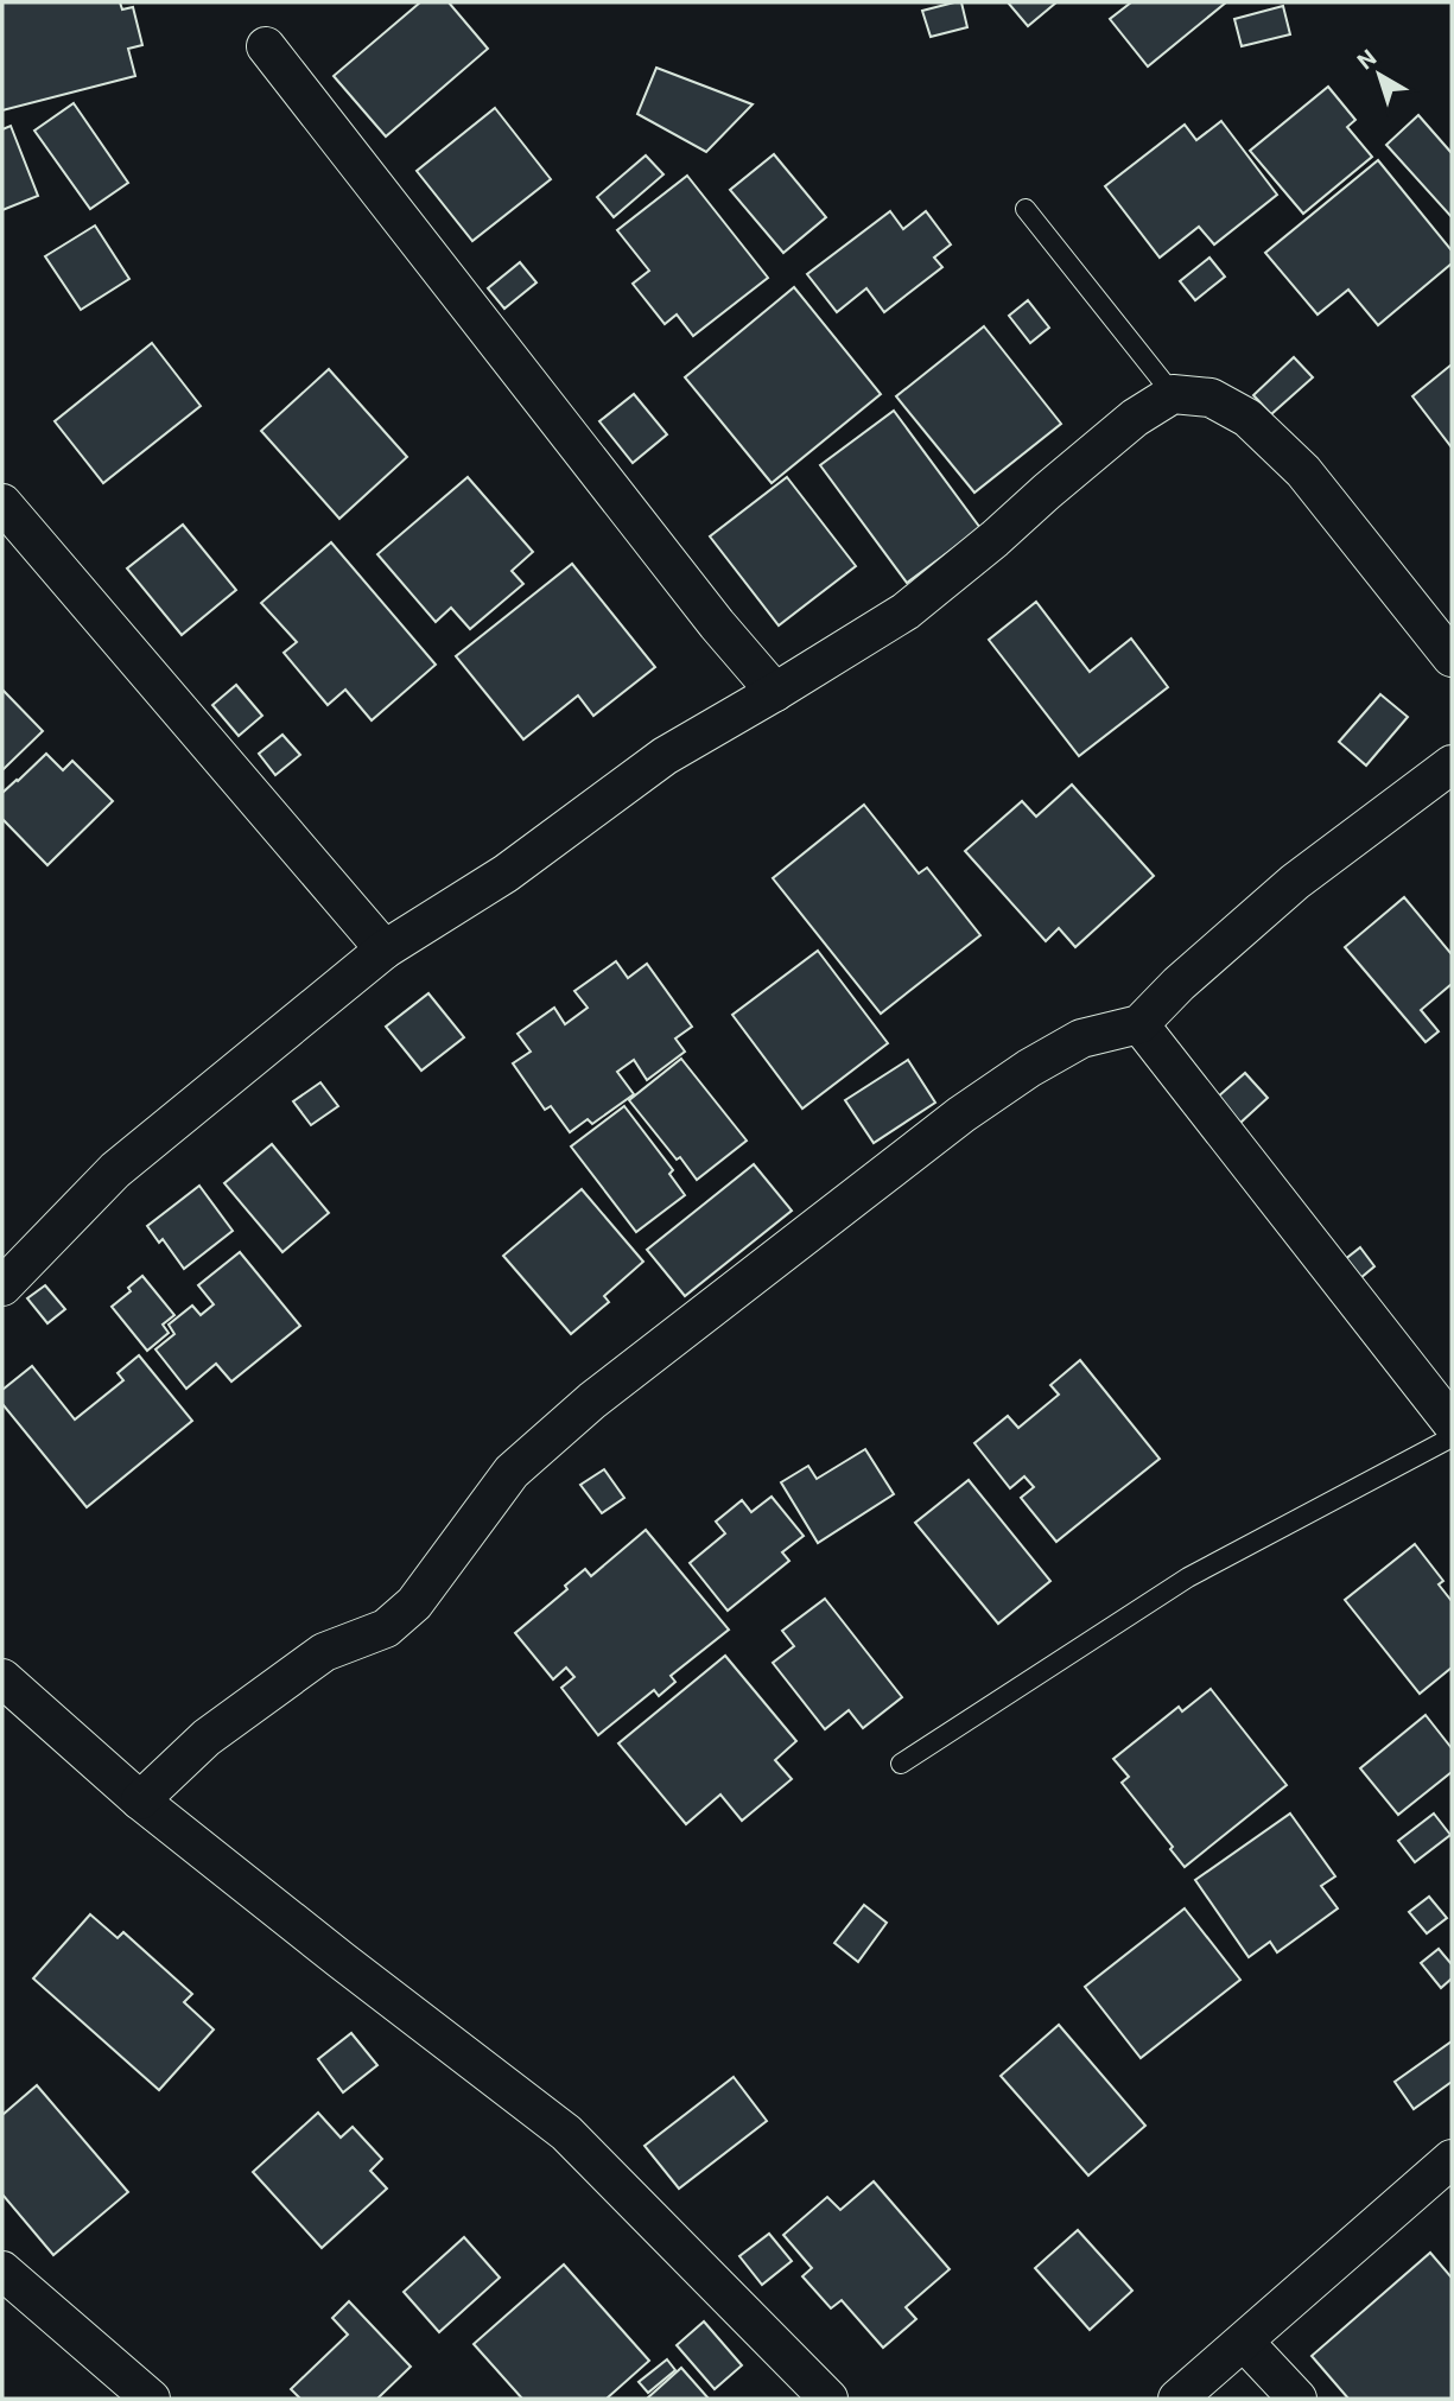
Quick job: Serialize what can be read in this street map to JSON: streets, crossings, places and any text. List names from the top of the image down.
{
  "north": "top left"
}
